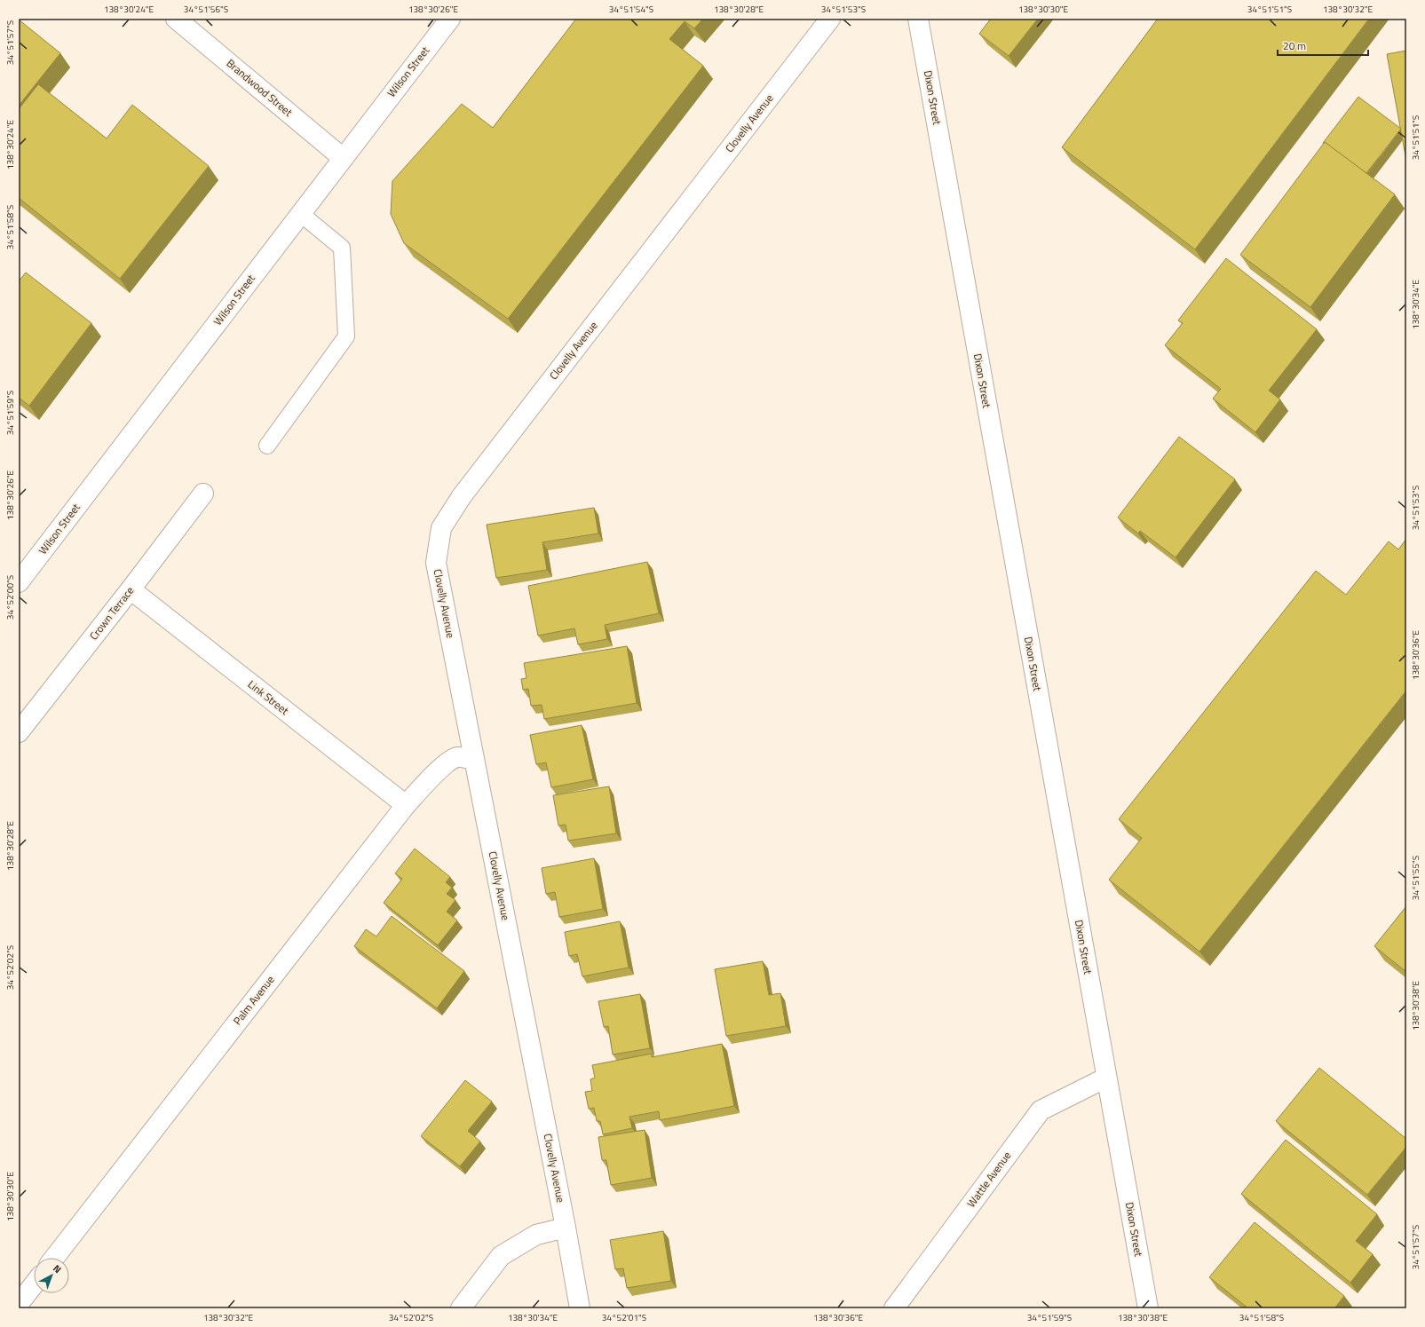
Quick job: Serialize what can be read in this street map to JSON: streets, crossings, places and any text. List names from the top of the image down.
{
  "streets": {
    "street": [
      "Wilson Street",
      "Brandwood Street",
      "Dixon Street",
      "Clovelly Avenue",
      "Crown Terrace",
      "Link Street",
      "Palm Avenue",
      "Wattle Avenue"
    ]
  },
  "crossings": [
    ["Wilson Street", "Brandwood Street"],
    ["Dixon Street", "Wattle Avenue"],
    ["Clovelly Avenue", "Palm Avenue"],
    ["Crown Terrace", "Link Street"],
    ["Link Street", "Palm Avenue"]
  ],
  "scale_bar": "20 m",
  "north": "top right",
  "coordinates": [
    "138°30'24\"E",
    "34°51'56\"S",
    "138°30'26\"E",
    "34°51'54\"S",
    "138°30'28\"E",
    "34°51'53\"S",
    "138°30'30\"E",
    "34°51'51\"S",
    "138°30'32\"E",
    "34°51'57\"S",
    "34°51'58\"S",
    "138°30'34\"E",
    "34°51'59\"S",
    "34°52'00\"S",
    "138°30'36\"E",
    "34°51'55\"S",
    "34°52'02\"S",
    "138°30'38\"E",
    "34°52'01\"S"
  ]
}
